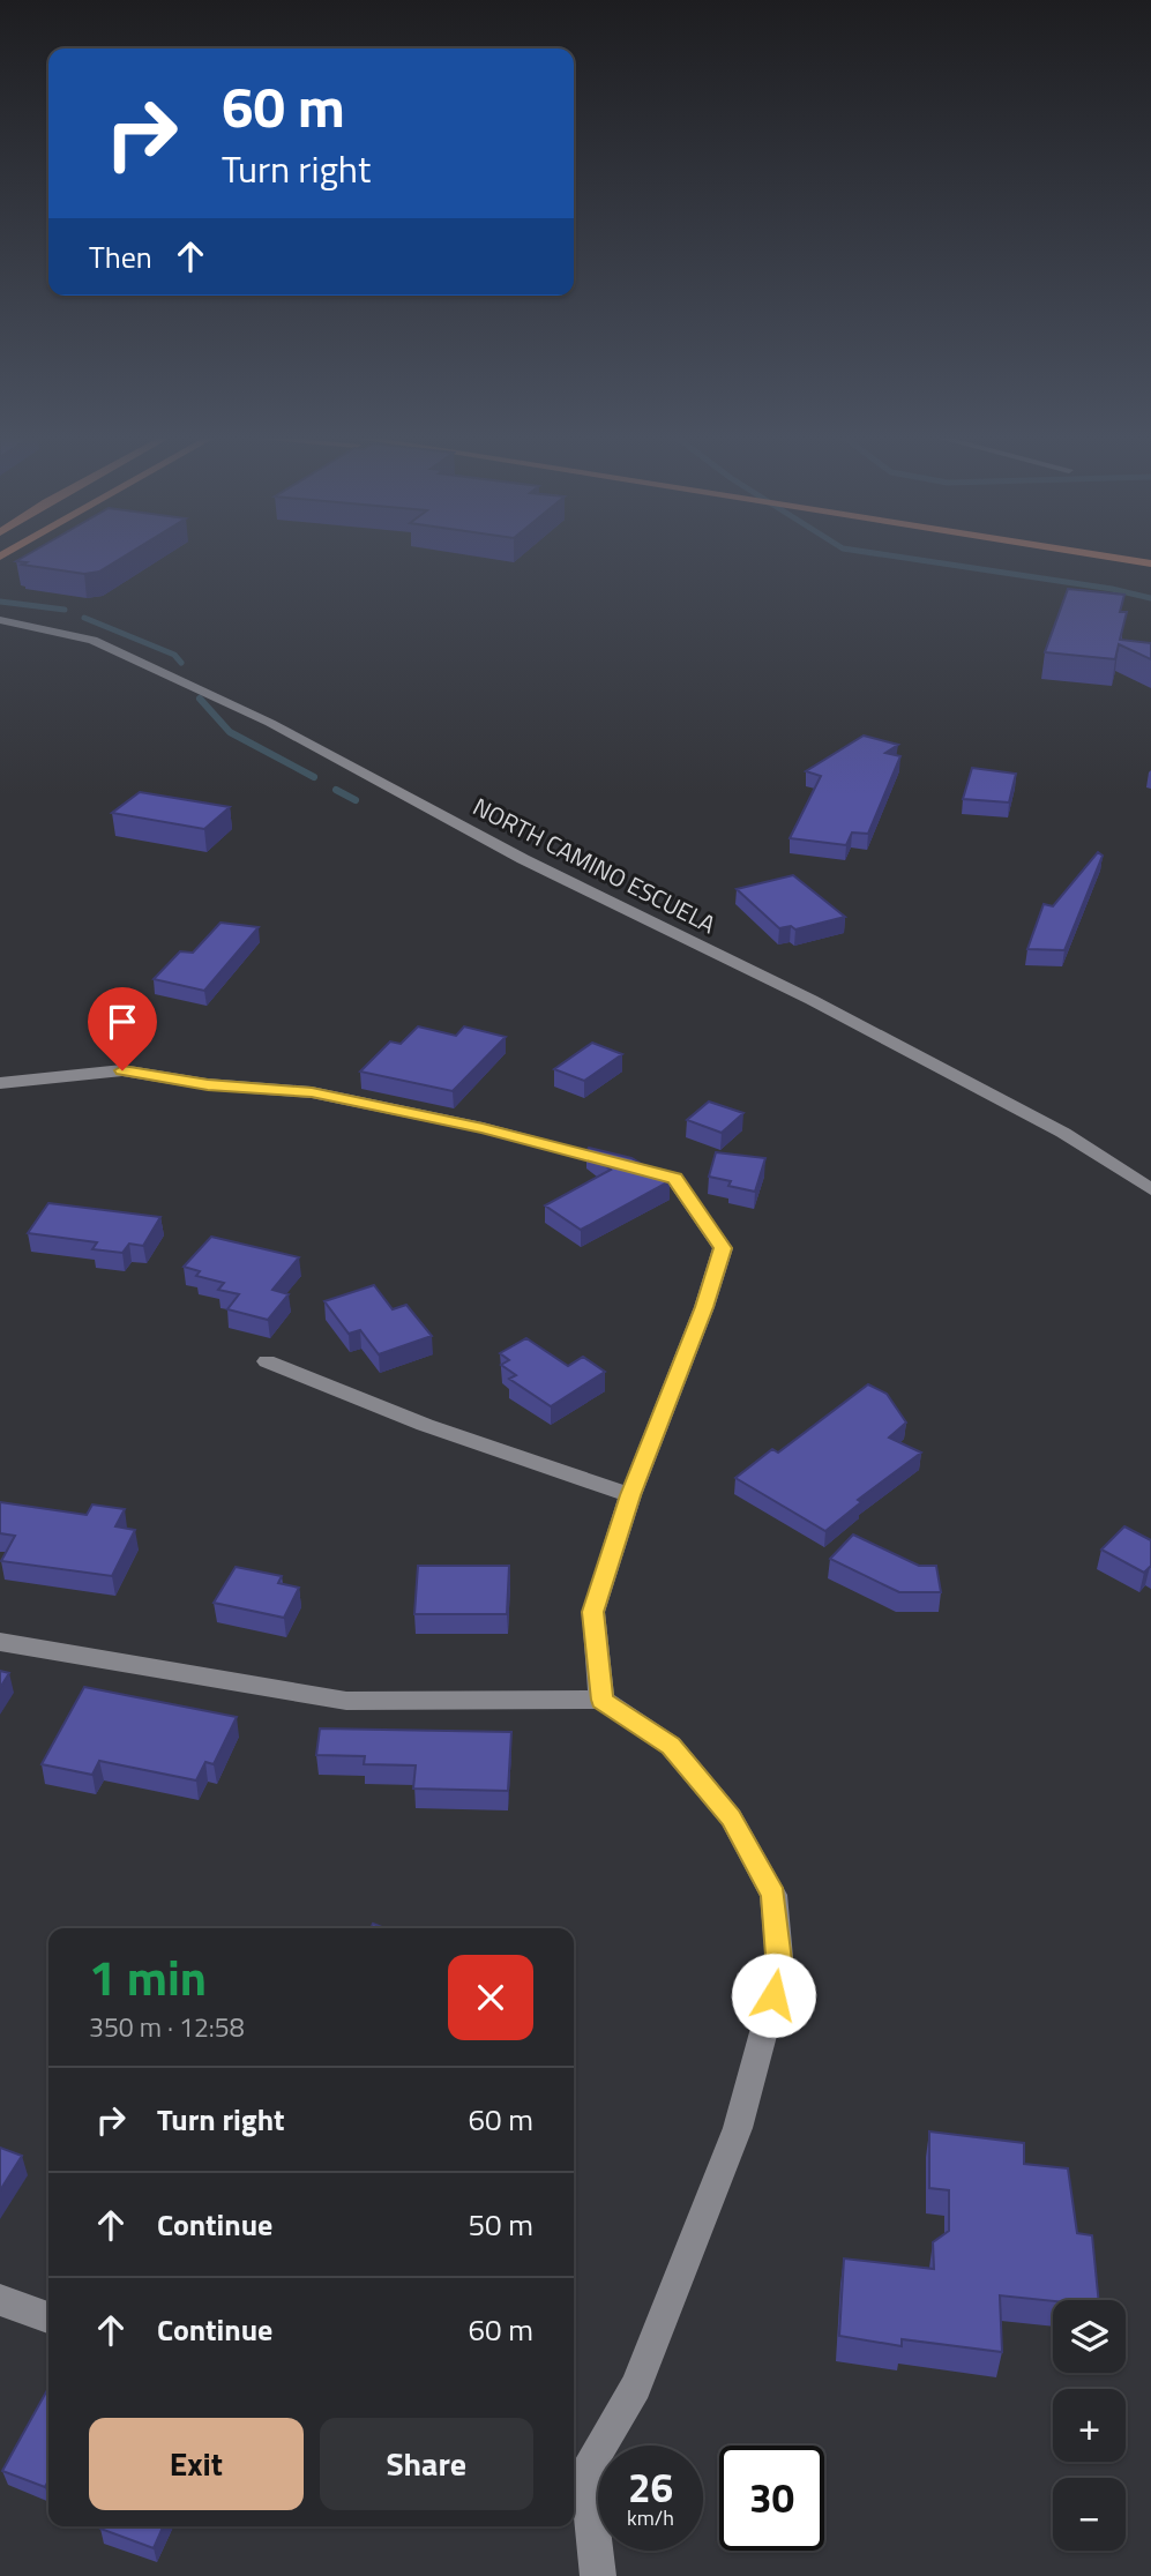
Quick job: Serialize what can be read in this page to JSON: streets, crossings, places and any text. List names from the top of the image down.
{
  "streets": {
    "street": ["NORTH CAMINO ESCUELA"]
  },
  "page": {
    "turn": ["60 m", "Turn right"],
    "then": "Then",
    "heading": ["1 min", "350 m · 12:58"],
    "list": [
      {
        "name": "Turn right",
        "value": "60 m"
      },
      {
        "name": "Continue",
        "value": "50 m"
      },
      {
        "name": "Continue",
        "value": "60 m"
      }
    ],
    "map_buttons": ["+", "−"],
    "buttons": ["Exit", "Share"],
    "speed": "26 km/h",
    "limit": "30"
  }
}
